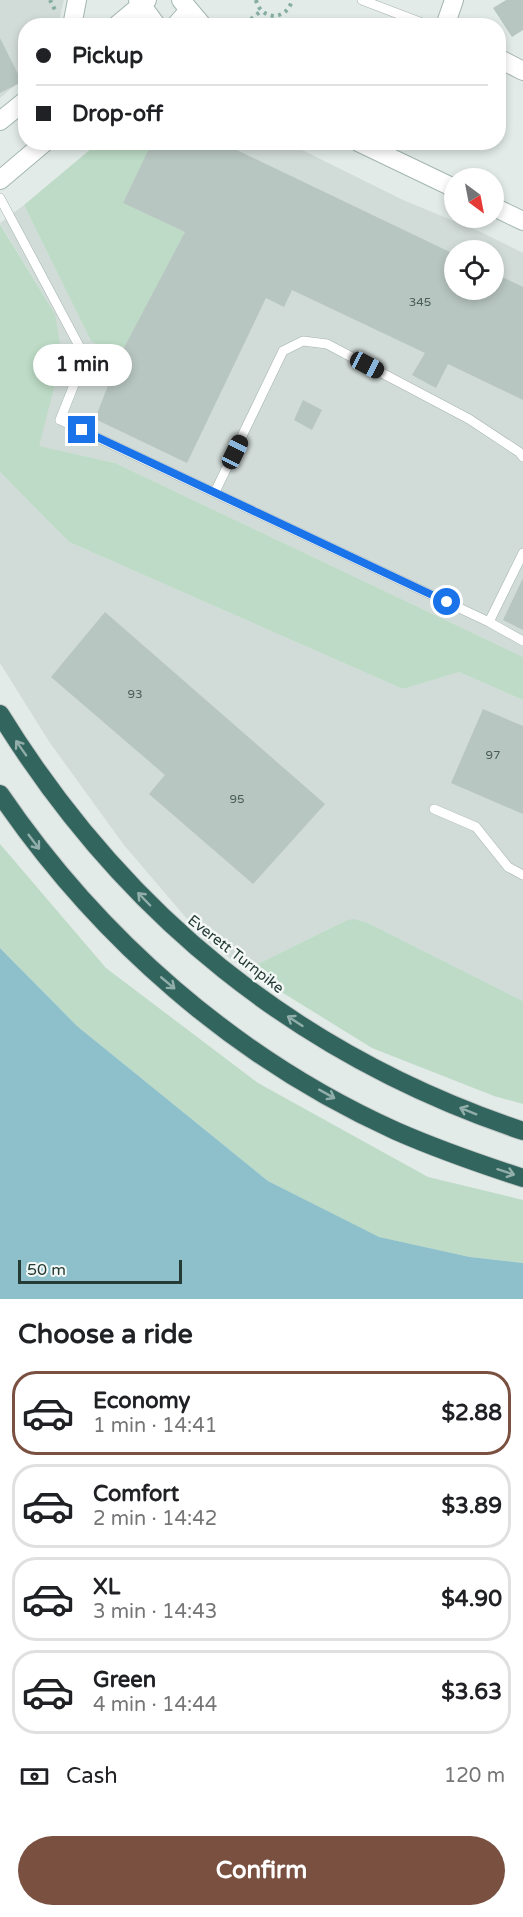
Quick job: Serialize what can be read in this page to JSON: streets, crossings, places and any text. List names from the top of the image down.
{
  "streets": {
    "highway": ["Everett Turnpike"]
  },
  "house_numbers": [
    "345",
    "93",
    "97",
    "95"
  ],
  "scale_bar": "50 m",
  "north": "bottom right",
  "page": {
    "banner": ["Pickup", "Drop-off"],
    "bubble": "1 min",
    "scale": "50 m",
    "heading": "Choose a ride",
    "list": [
      {
        "name": "Economy",
        "note": "1 min · 14:41",
        "value": "$2.88"
      },
      {
        "name": "Comfort",
        "note": "2 min · 14:42",
        "value": "$3.89"
      },
      {
        "name": "XL",
        "note": "3 min · 14:43",
        "value": "$4.90"
      },
      {
        "name": "Green",
        "note": "4 min · 14:44",
        "value": "$3.63"
      }
    ],
    "pay": ["Cash", "120 m"],
    "buttons": "Confirm"
  }
}
